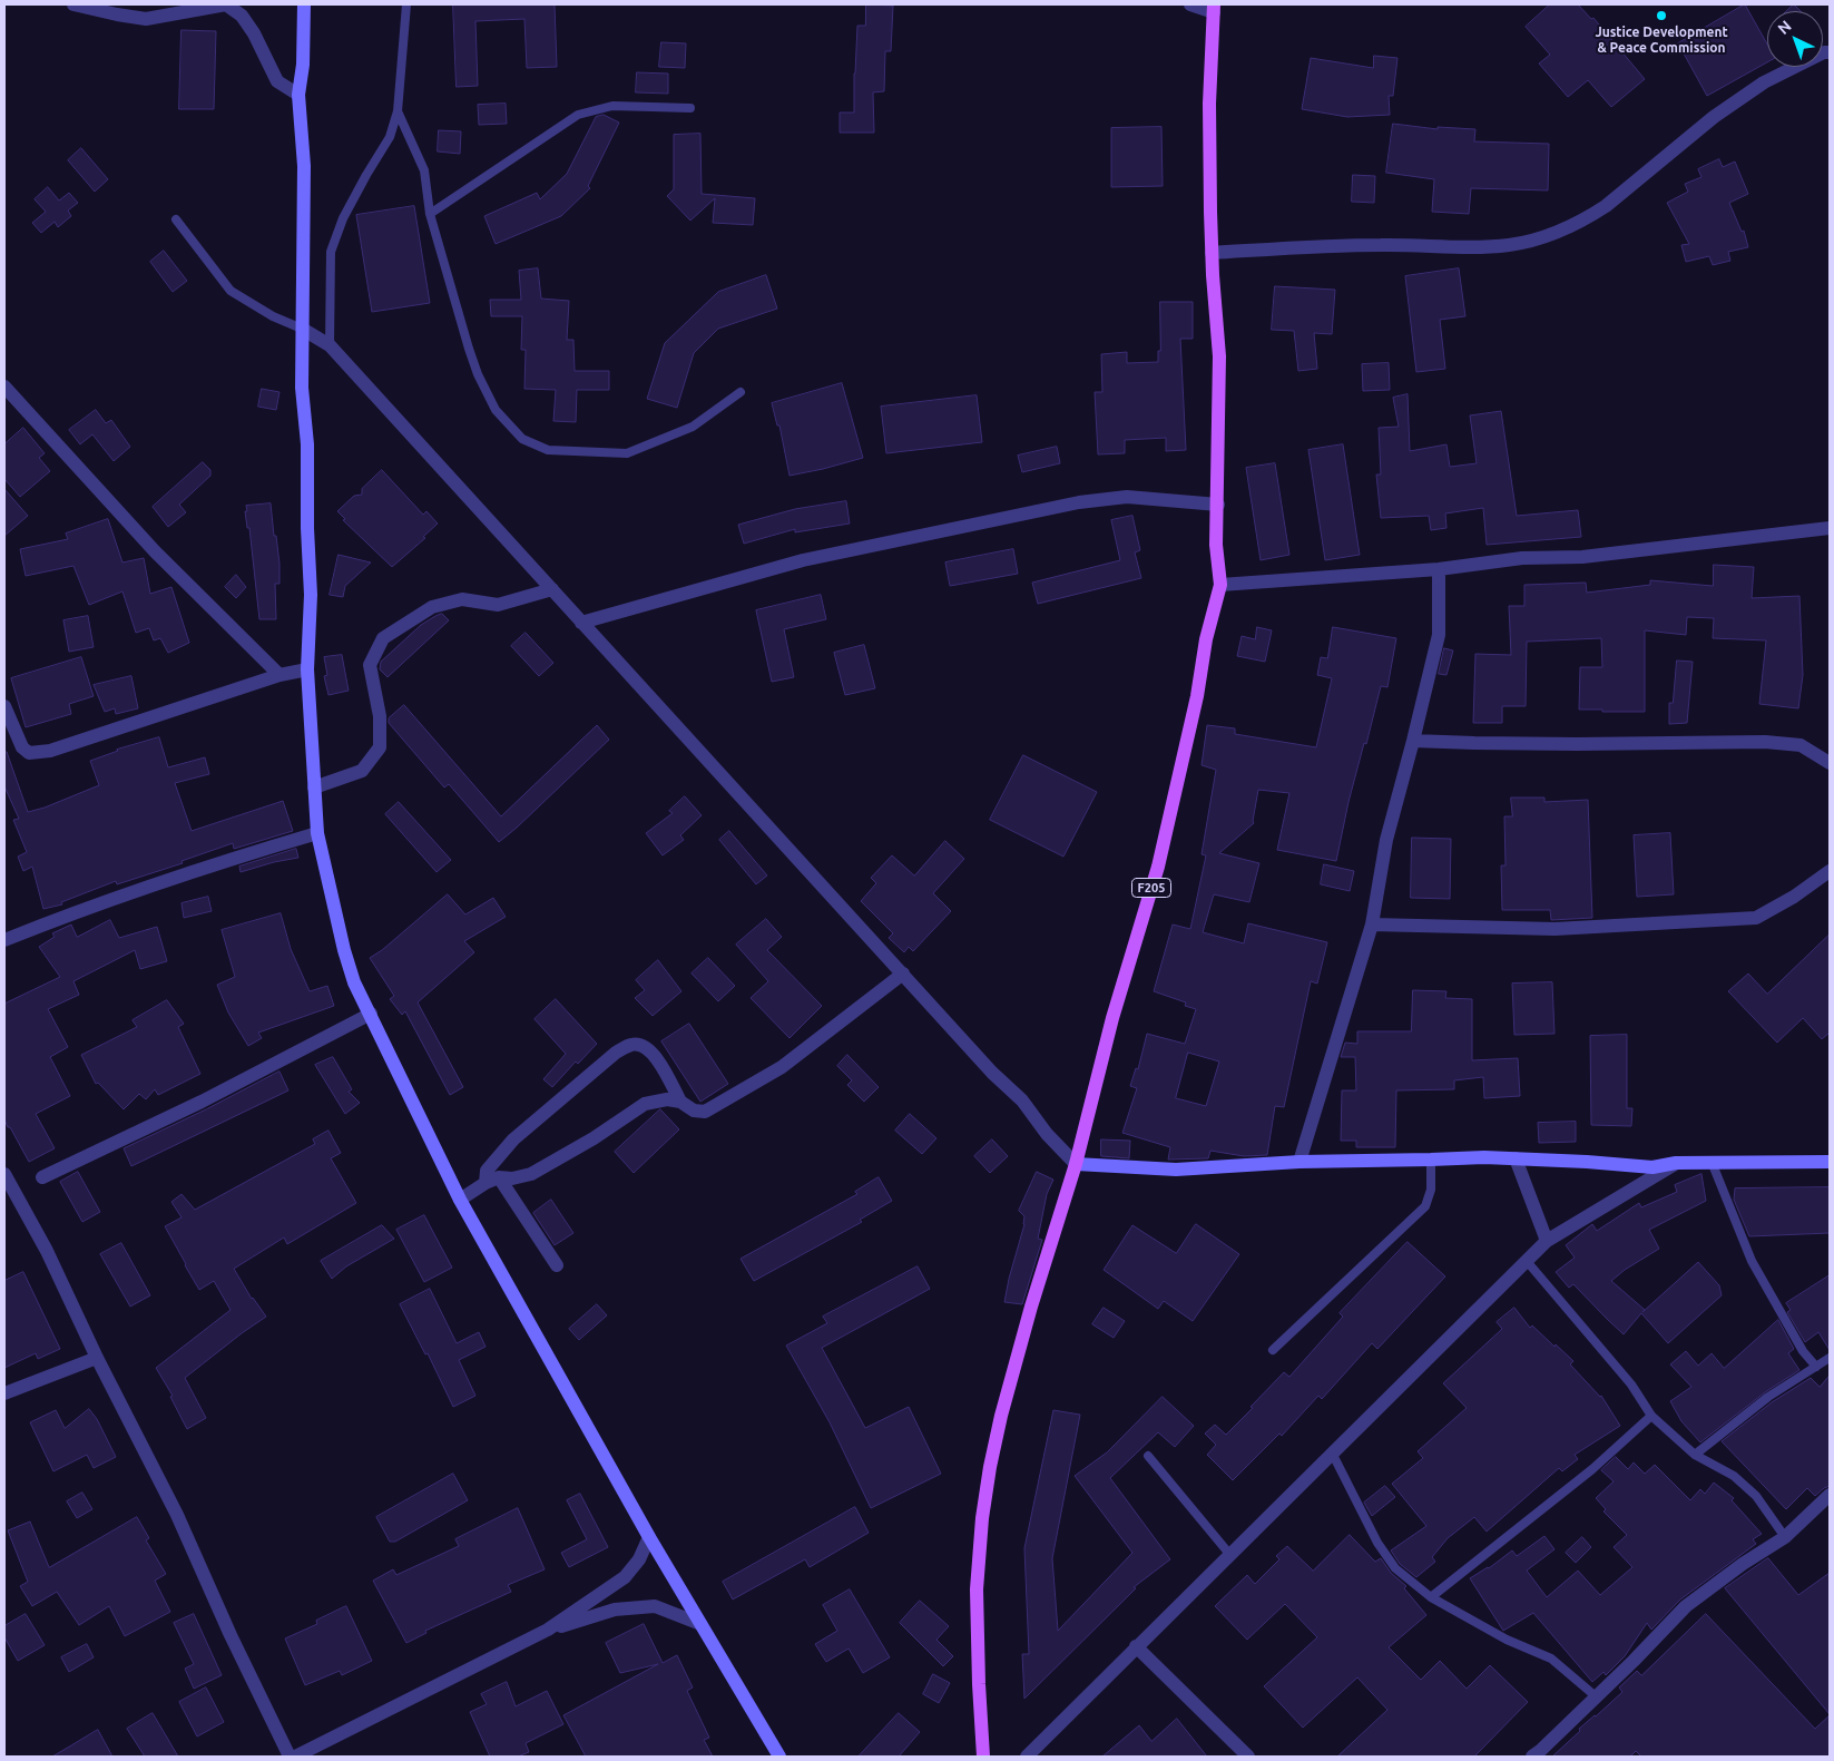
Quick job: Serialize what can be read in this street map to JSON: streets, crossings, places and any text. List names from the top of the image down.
{
  "streets": {
    "main road": ["F205"]
  },
  "places": ["Justice Development & Peace Commission"],
  "north": "top left"
}
